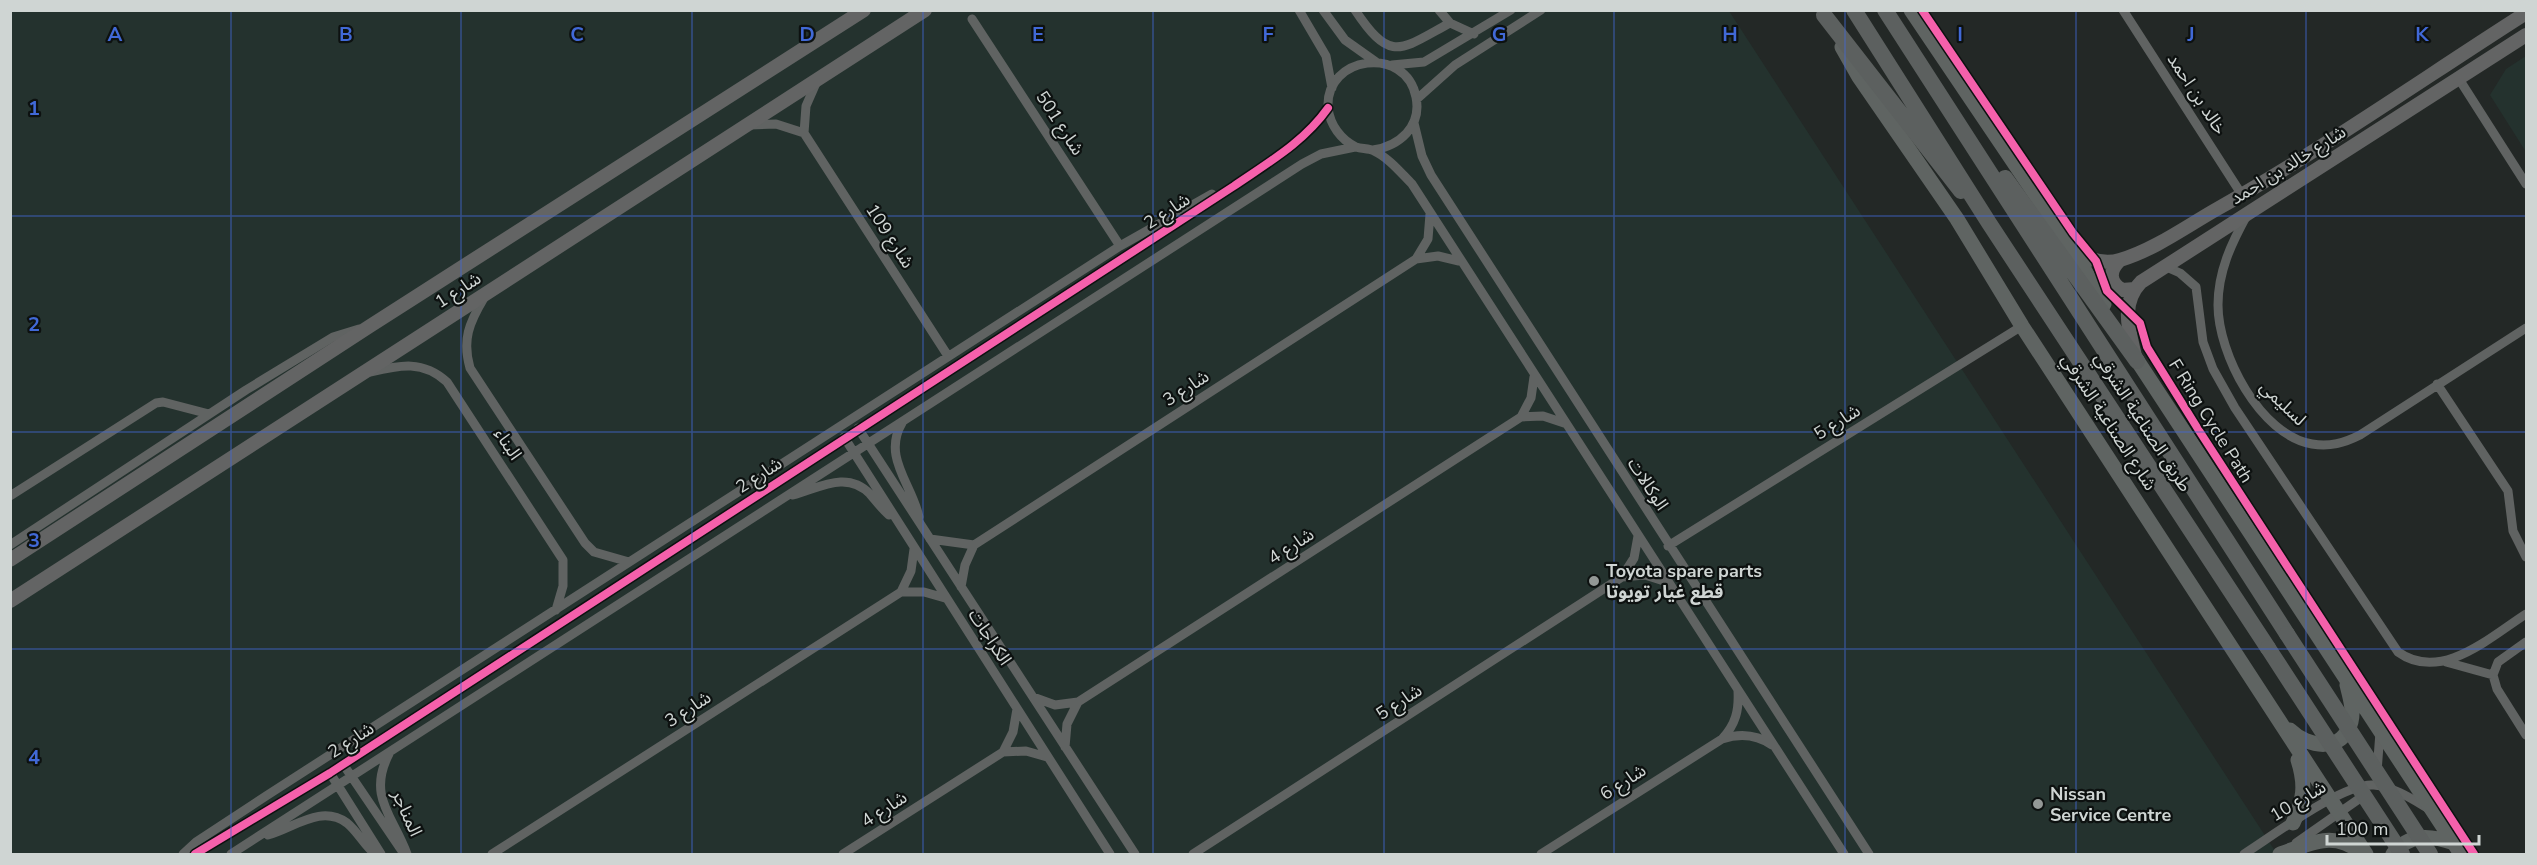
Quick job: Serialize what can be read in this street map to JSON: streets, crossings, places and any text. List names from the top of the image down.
{
  "streets": {
    "highway": ["طريق الصناعية الشرقي"],
    "main road": ["شارع الصناعية الشرقي"],
    "street": [
      "خالد بن احمد",
      "شارع 501",
      "شارع خالد بن احمد",
      "شارع 2",
      "شارع 109",
      "شارع 1",
      "شارع 3",
      "لسليمي",
      "شارع 5",
      "البناء",
      "الوكالات",
      "شارع 4",
      "الكراجات",
      "شارع 6",
      "شارع 10",
      "المناجر"
    ],
    "cycle path": ["F Ring Cycle Path"]
  },
  "crossings": [
    ["خالد بن احمد", "شارع خالد بن احمد"],
    ["شارع 501", "شارع 2"],
    ["شارع خالد بن احمد", "لسليمي"],
    ["شارع 2", "شارع 109"],
    ["شارع 2", "البناء"],
    ["شارع 2", "الوكالات"],
    ["شارع 2", "الكراجات"],
    ["شارع 2", "المناجر"],
    ["شارع 1", "البناء"],
    ["شارع 5", "شارع الصناعية الشرقي"],
    ["شارع 5", "الوكالات"],
    ["شارع الصناعية الشرقي", "شارع 10"],
    ["الوكالات", "شارع 6"]
  ],
  "places": ["Toyota spare parts قطع غيار تويوتا", "Nissan Service Centre"],
  "scale_bar": "100 m",
  "grid": {
    "columns": [
      "A",
      "B",
      "C",
      "D",
      "E",
      "F",
      "G",
      "H",
      "I",
      "J",
      "K"
    ],
    "rows": [
      "1",
      "2",
      "3",
      "4"
    ]
  }
}
